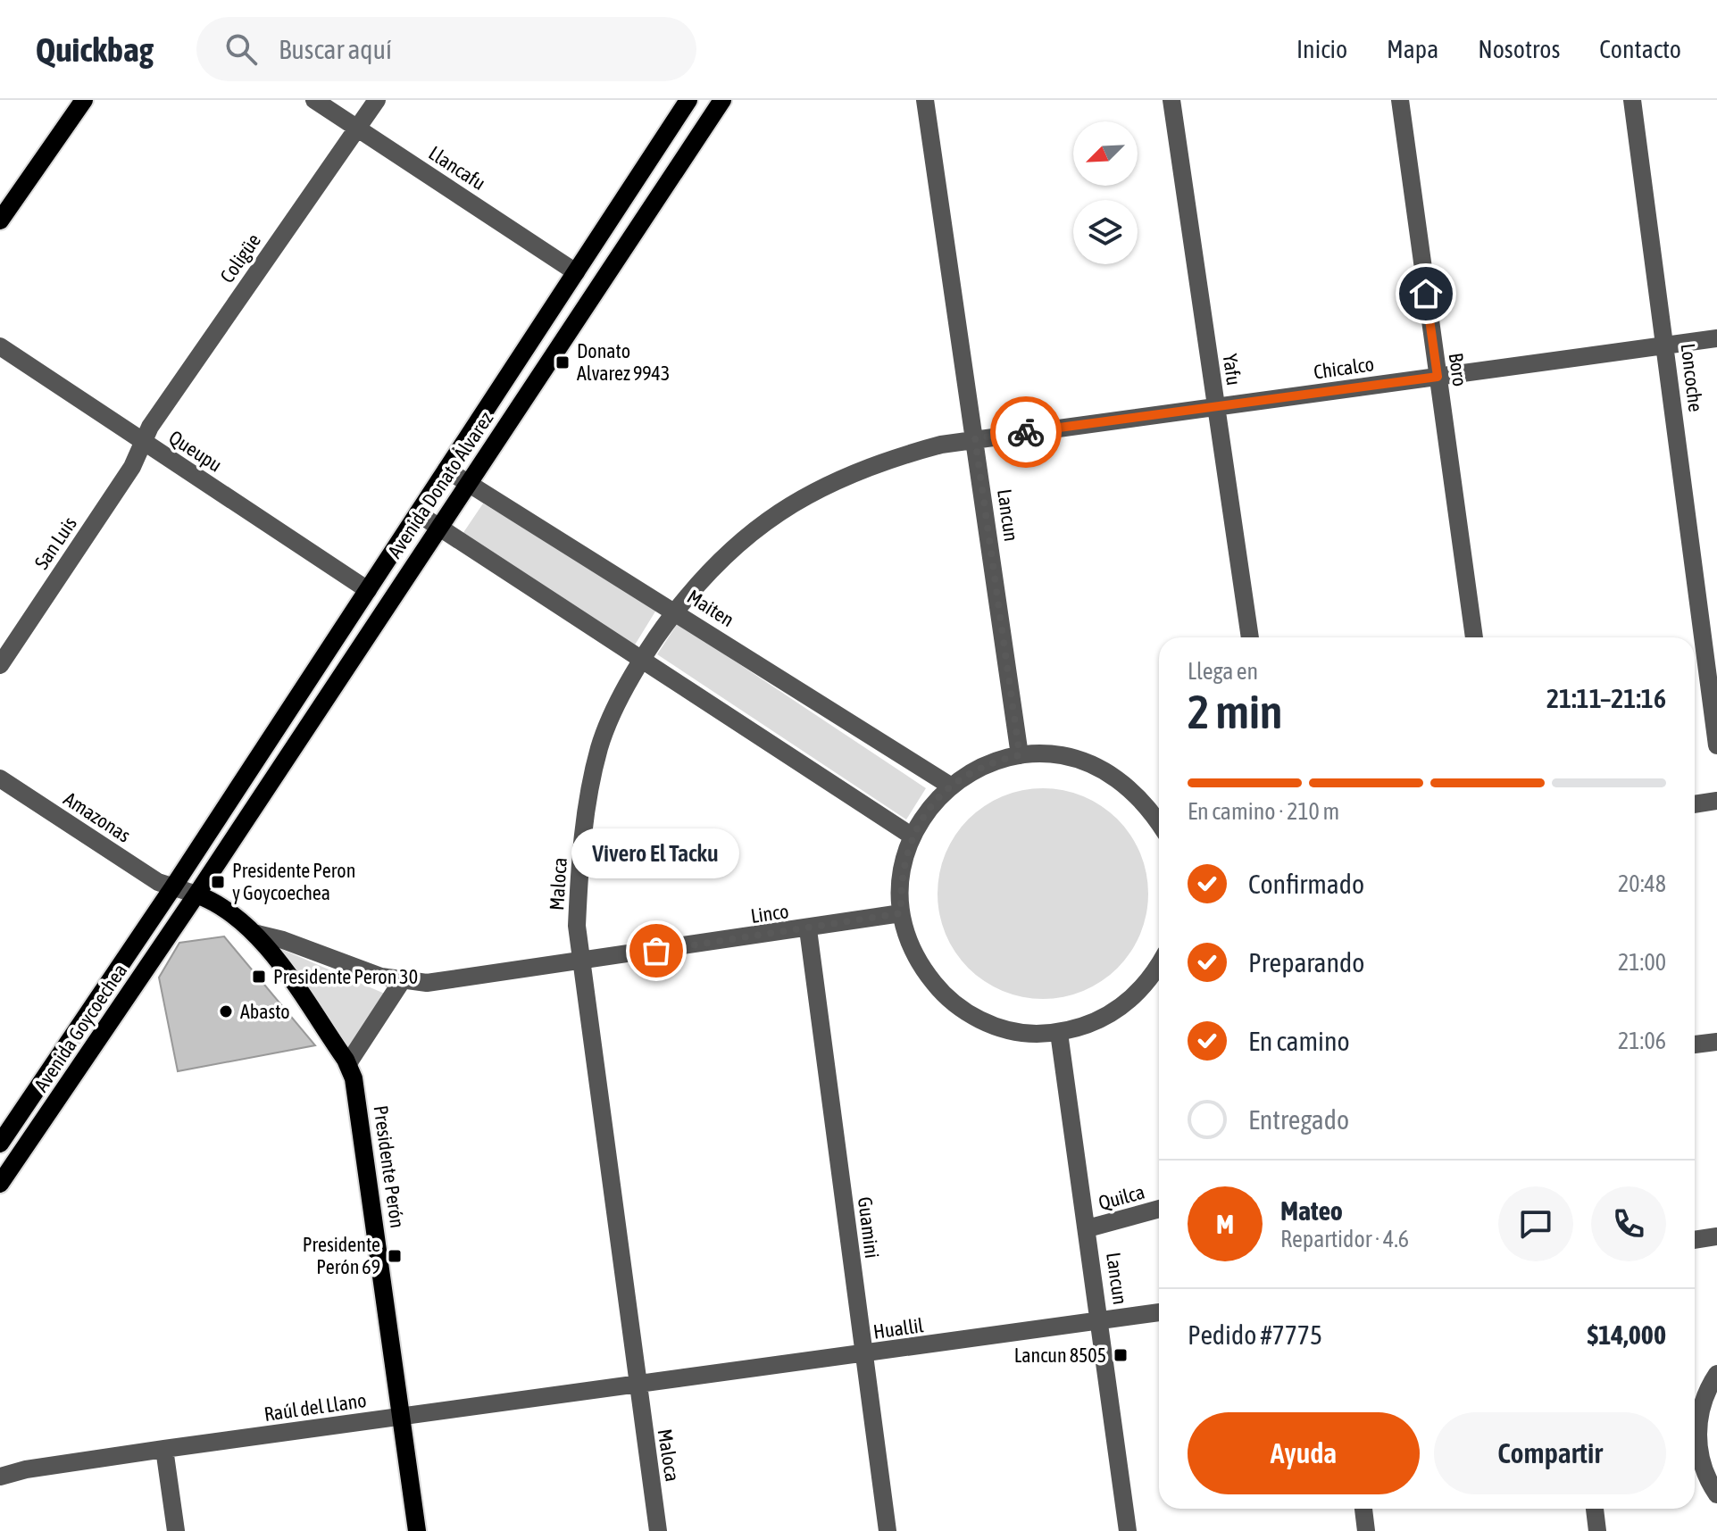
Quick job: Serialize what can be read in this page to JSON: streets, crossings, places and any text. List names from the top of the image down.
{
  "streets": {
    "main road": ["Avenida Donato Álvarez", "Avenida Goycoechea", "Presidente Perón"],
    "street": [
      "Llancafu",
      "Coligüe",
      "Chicalco",
      "Yafu",
      "Boro",
      "Loncoche",
      "Queupu",
      "Lancun",
      "San Luis",
      "Maiten",
      "Amazonas",
      "Maloca",
      "Linco",
      "Quilca",
      "Guamini",
      "Huallil",
      "Raúl del Llano"
    ]
  },
  "crossings": [
    ["Llancafu", "Coligüe"],
    ["Llancafu", "Avenida Donato Álvarez"],
    ["Coligüe", "Queupu"],
    ["Coligüe", "San Luis"],
    ["Chicalco", "Yafu"],
    ["Chicalco", "Boro"],
    ["Chicalco", "Loncoche"],
    ["Chicalco", "Lancun"],
    ["Chicalco", "Maloca"],
    ["Queupu", "Avenida Donato Álvarez"],
    ["Queupu", "San Luis"],
    ["Avenida Donato Álvarez", "Maiten"],
    ["Avenida Donato Álvarez", "Amazonas"],
    ["Avenida Donato Álvarez", "Avenida Goycoechea"],
    ["Avenida Donato Álvarez", "Presidente Perón"],
    ["Lancun", "Maloca"],
    ["Lancun", "Quilca"],
    ["Lancun", "Huallil"],
    ["Maiten", "Maloca"],
    ["Amazonas", "Avenida Goycoechea"],
    ["Amazonas", "Presidente Perón"],
    ["Maloca", "Linco"],
    ["Maloca", "Huallil"],
    ["Maloca", "Raúl del Llano"],
    ["Linco", "Presidente Perón"],
    ["Linco", "Guamini"],
    ["Avenida Goycoechea", "Presidente Perón"],
    ["Presidente Perón", "Raúl del Llano"],
    ["Guamini", "Huallil"],
    ["Huallil", "Raúl del Llano"]
  ],
  "places": {
    "transit": [
      "Donato Alvarez 9943",
      "Presidente Peron y Goycoechea",
      "Presidente Peron 30",
      "Presidente Perón 69",
      "Lancun 8505"
    ],
    "other": ["Vivero El Tacku", "Abasto"]
  },
  "north": "bottom left",
  "page": {
    "header": "Quickbag",
    "search": "Buscar aquí",
    "nav": [
      "Inicio",
      "Mapa",
      "Nosotros",
      "Contacto"
    ],
    "heading": ["2 min", "Llega en", "21:11–21:16"],
    "panel": [
      "Mateo",
      "Repartidor · 4.6",
      "Pedido #7775",
      "$14,000"
    ],
    "bar": "En camino · 210 m",
    "bubble": "Vivero El Tacku",
    "list": [
      ["Confirmado", "20:48"],
      ["Preparando", "21:00"],
      ["En camino", "21:06"],
      "Entregado"
    ],
    "round": "M",
    "buttons": ["Ayuda", "Compartir"]
  }
}
